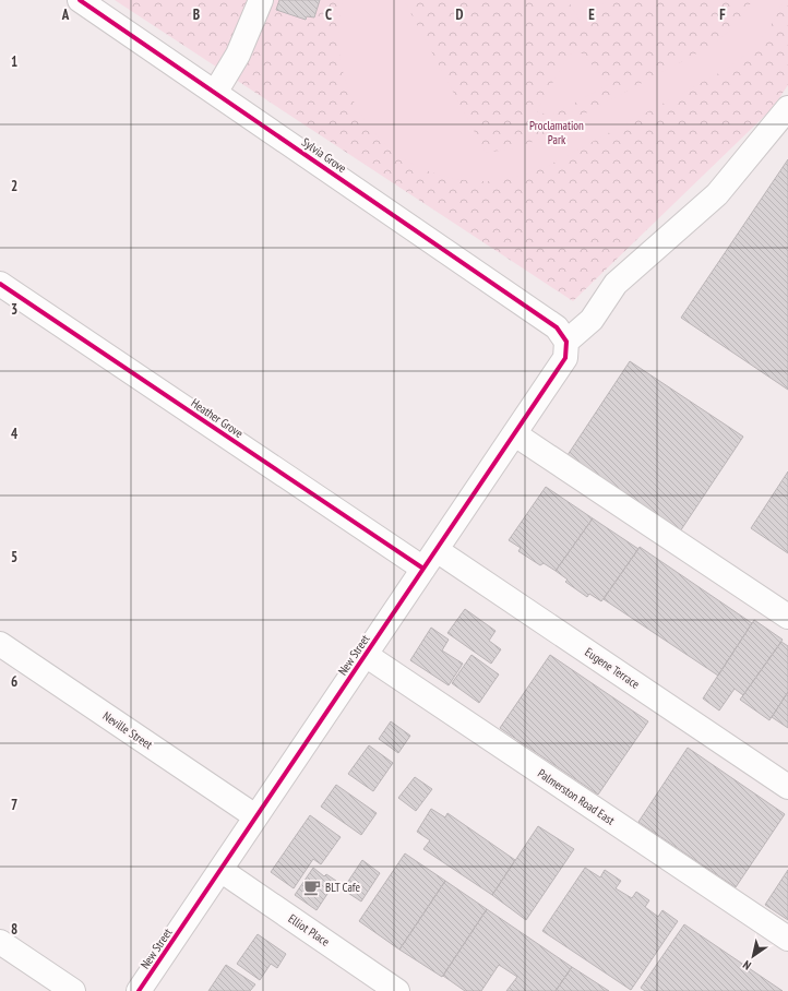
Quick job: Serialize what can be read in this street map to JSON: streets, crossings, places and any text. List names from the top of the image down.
{
  "streets": {
    "street": [
      "Sylvia Grove",
      "Heather Grove",
      "New Street",
      "Eugene Terrace",
      "Neville Street",
      "Palmerston Road East",
      "Elliot Place"
    ]
  },
  "crossings": [
    ["Sylvia Grove", "New Street"],
    ["Heather Grove", "New Street"],
    ["Heather Grove", "Eugene Terrace"],
    ["New Street", "Eugene Terrace"],
    ["New Street", "Neville Street"],
    ["New Street", "Palmerston Road East"],
    ["New Street", "Elliot Place"]
  ],
  "parks": ["Proclamation Park"],
  "places": {
    "cafe": ["BLT Cafe"]
  },
  "north": "bottom left",
  "grid": {
    "columns": [
      "A",
      "B",
      "C",
      "D",
      "E",
      "F"
    ],
    "rows": [
      "1",
      "2",
      "3",
      "4",
      "5",
      "6",
      "7",
      "8"
    ]
  }
}
